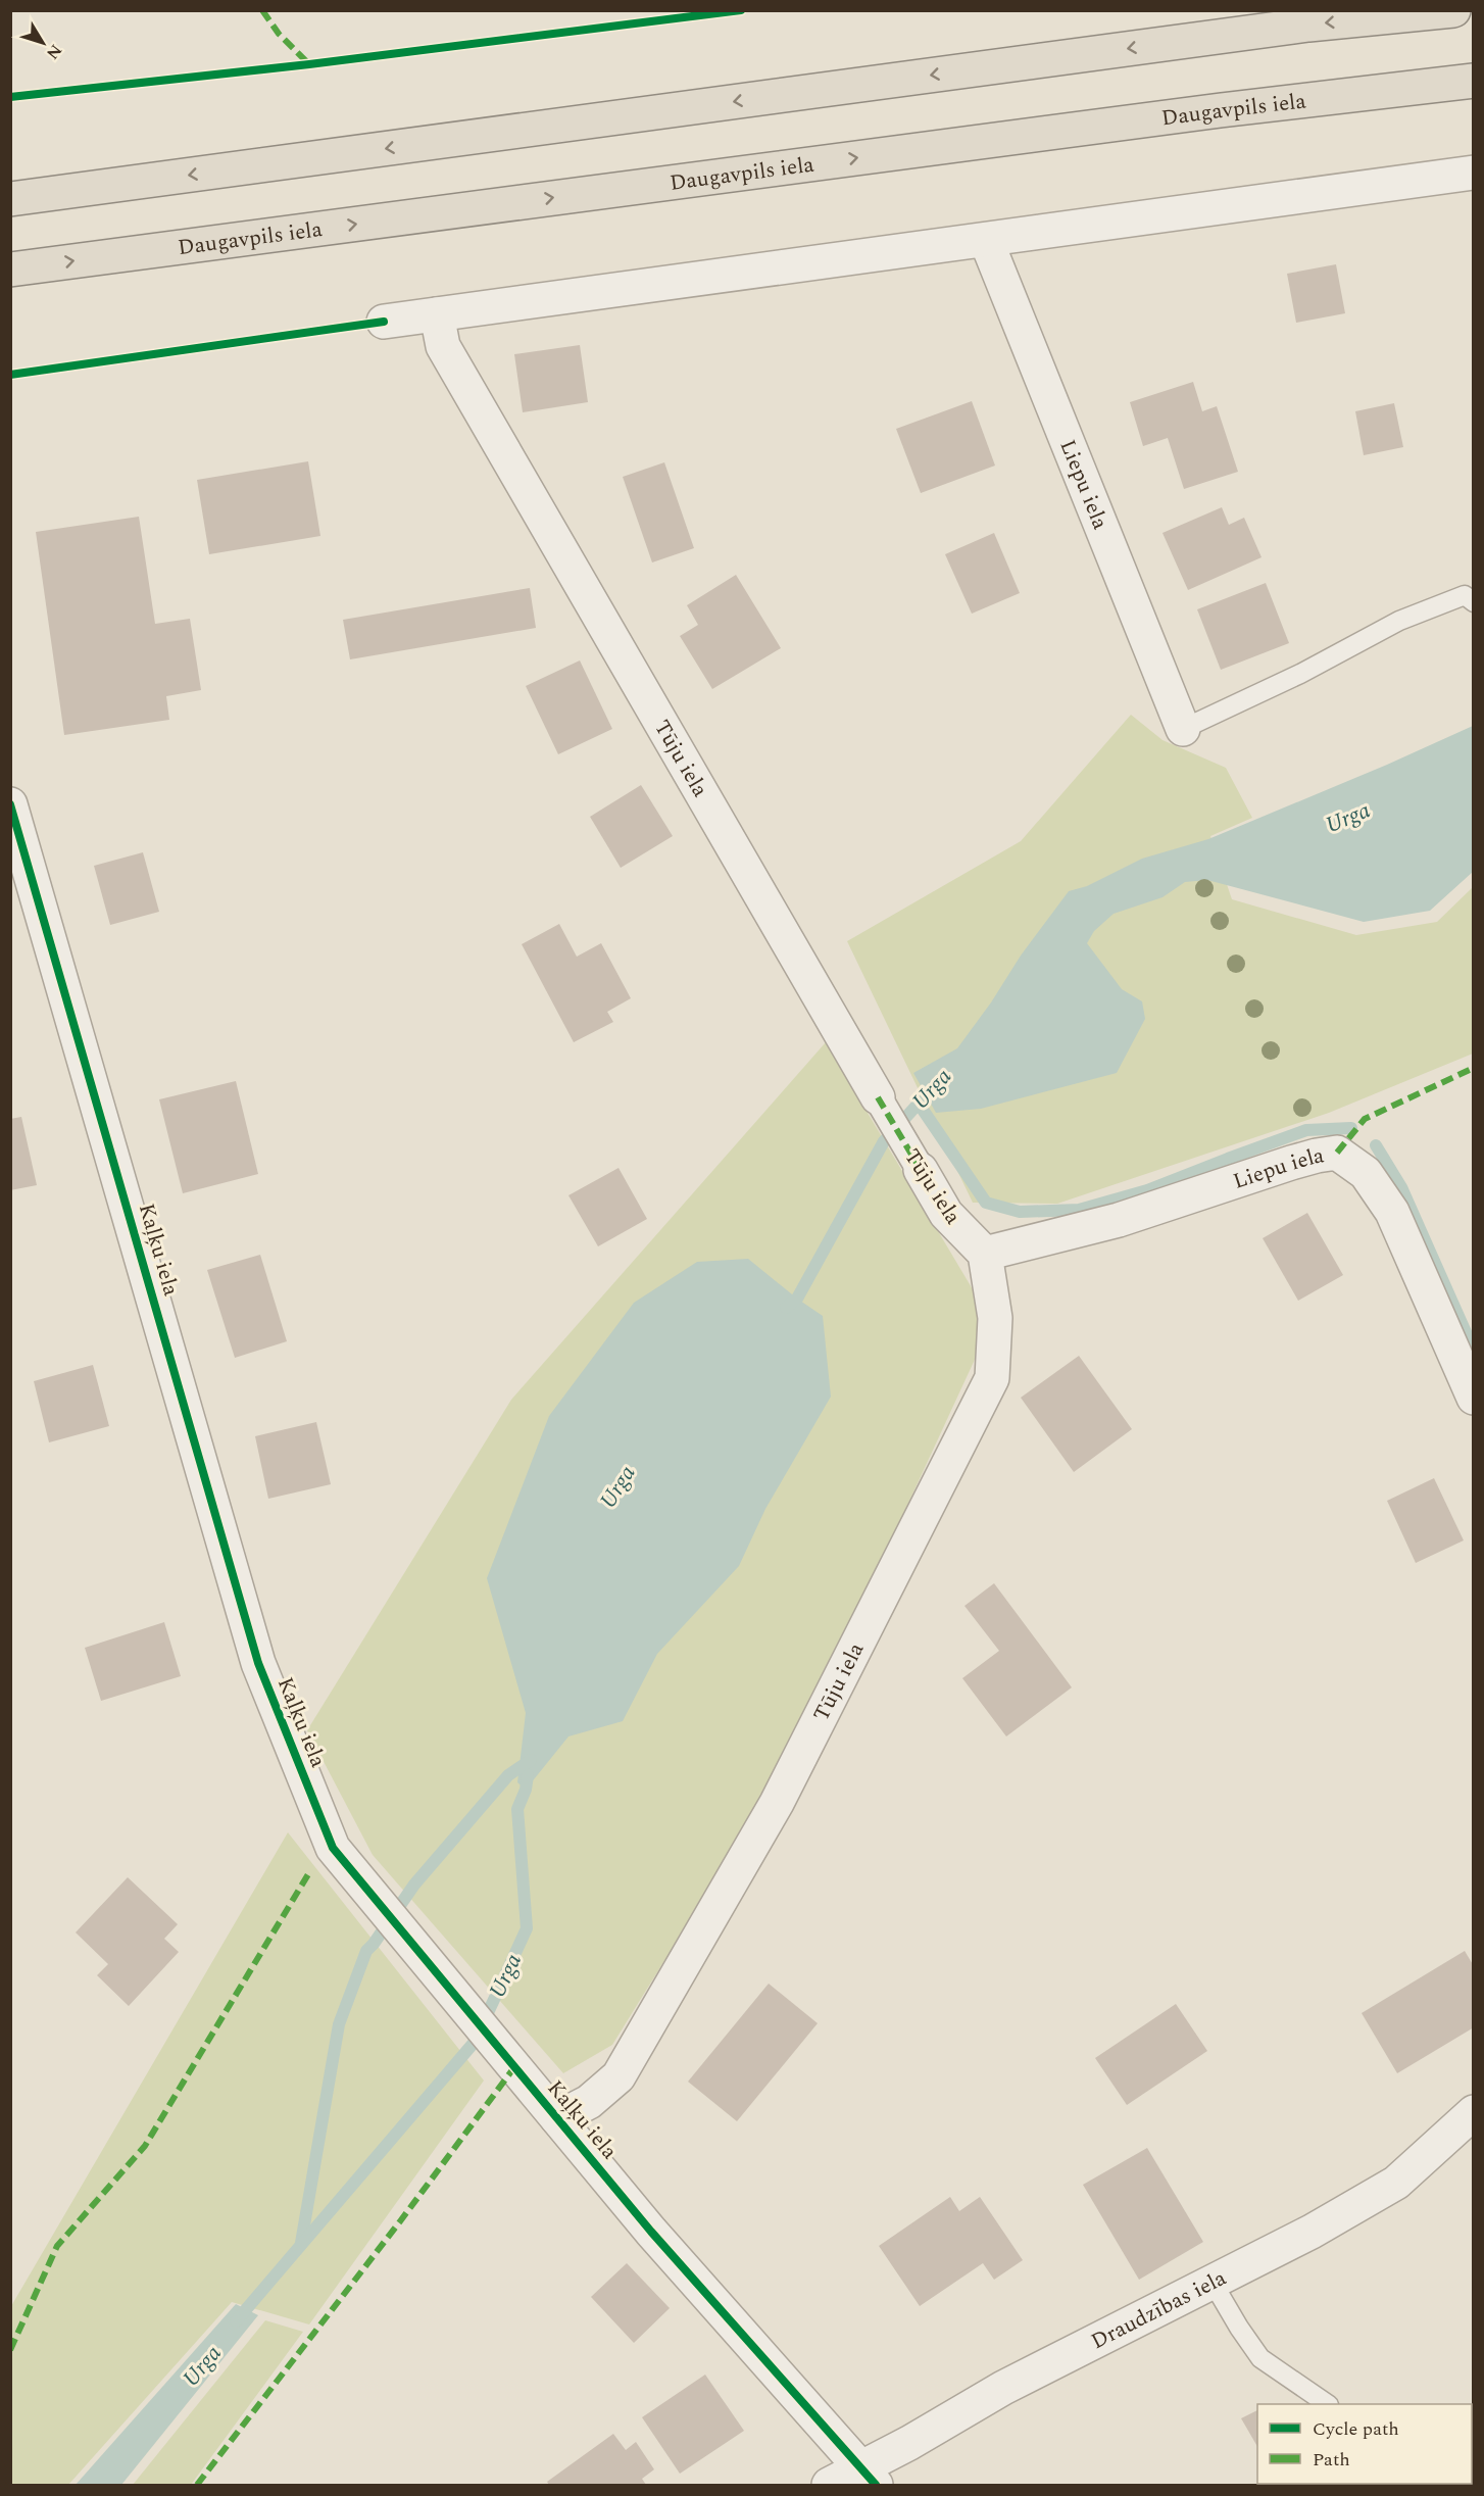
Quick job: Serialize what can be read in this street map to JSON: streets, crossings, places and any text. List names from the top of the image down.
{
  "streets": {
    "highway": ["Daugavpils iela"],
    "street": [
      "Liepu iela",
      "Tūju iela",
      "Kaļķu iela",
      "Draudzības iela"
    ]
  },
  "crossings": [
    ["Liepu iela", "Tūju iela"],
    ["Tūju iela", "Kaļķu iela"],
    ["Kaļķu iela", "Draudzības iela"]
  ],
  "water": ["Urga"],
  "legend": ["Cycle path", "Path"],
  "north": "bottom right"
}
